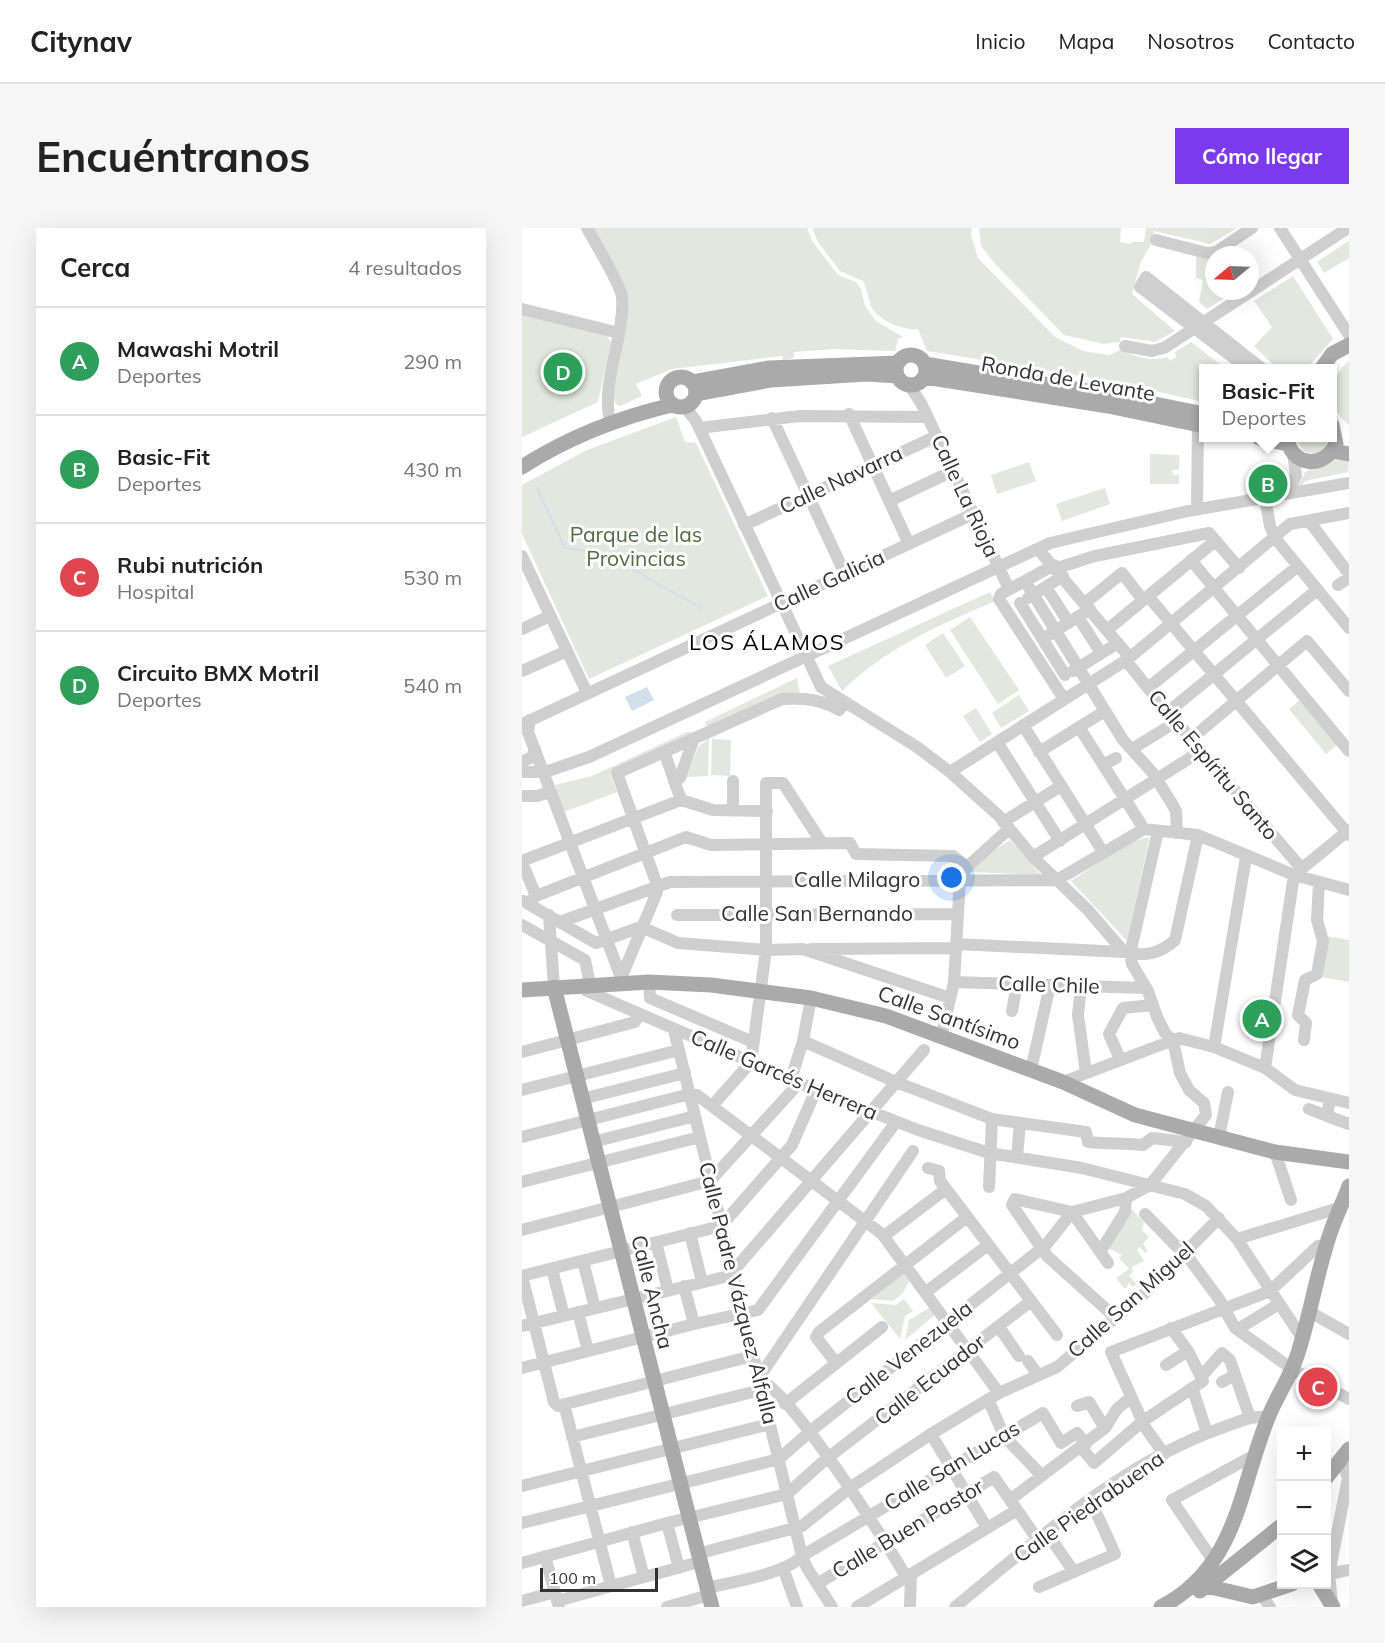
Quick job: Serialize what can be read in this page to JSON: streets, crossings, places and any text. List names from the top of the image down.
{
  "streets": {
    "main road": ["Ronda de Levante", "Calle Santísimo", "Calle Ancha"],
    "street": [
      "Calle Navarra",
      "Calle La Rioja",
      "Calle Galicia",
      "Calle Espíritu Santo",
      "Calle Milagro",
      "Calle San Bernando",
      "Calle Chile",
      "Calle Garcés Herrera",
      "Calle Padre Vázquez Alfalla",
      "Calle San Miguel",
      "Calle Venezuela",
      "Calle Ecuador",
      "Calle San Lucas",
      "Calle Piedrabuena",
      "Calle Buen Pastor"
    ]
  },
  "crossings": [
    ["Ronda de Levante", "Calle La Rioja"],
    ["Calle Navarra", "Calle La Rioja"],
    ["Calle La Rioja", "Calle Galicia"],
    ["Calle Santísimo", "Calle Garcés Herrera"],
    ["Calle Santísimo", "Calle Ancha"],
    ["Calle Garcés Herrera", "Calle Padre Vázquez Alfalla"],
    ["Calle Garcés Herrera", "Calle San Miguel"],
    ["Calle Ancha", "Calle San Miguel"],
    ["Calle Ancha", "Calle San Lucas"],
    ["Calle Padre Vázquez Alfalla", "Calle San Miguel"],
    ["Calle Padre Vázquez Alfalla", "Calle Venezuela"],
    ["Calle Padre Vázquez Alfalla", "Calle Ecuador"],
    ["Calle Padre Vázquez Alfalla", "Calle San Lucas"],
    ["Calle Padre Vázquez Alfalla", "Calle Buen Pastor"],
    ["Calle Piedrabuena", "Calle Buen Pastor"]
  ],
  "districts": ["LOS ÁLAMOS"],
  "parks": ["Parque de las Provincias"],
  "scale_bar": "100 m",
  "north": "left",
  "page": {
    "header": "Citynav",
    "nav": [
      "Inicio",
      "Mapa",
      "Nosotros",
      "Contacto"
    ],
    "buttons": "Cómo llegar",
    "title": "Encuéntranos",
    "heading": ["Cerca", "4 resultados"],
    "list": [
      {
        "mark": "A",
        "name": "Mawashi Motril",
        "note": "Deportes",
        "value": "290 m"
      },
      {
        "mark": "B",
        "name": "Basic-Fit",
        "note": "Deportes",
        "value": "430 m"
      },
      {
        "mark": "C",
        "name": "Rubi nutrición",
        "note": "Hospital",
        "value": "530 m"
      },
      {
        "mark": "D",
        "name": "Circuito BMX Motril",
        "note": "Deportes",
        "value": "540 m"
      }
    ],
    "pins": [
      "D",
      "B",
      "A",
      "C"
    ],
    "popup": ["Basic-Fit", "Deportes"],
    "map_buttons": ["+", "−"],
    "scale": "100 m"
  }
}
